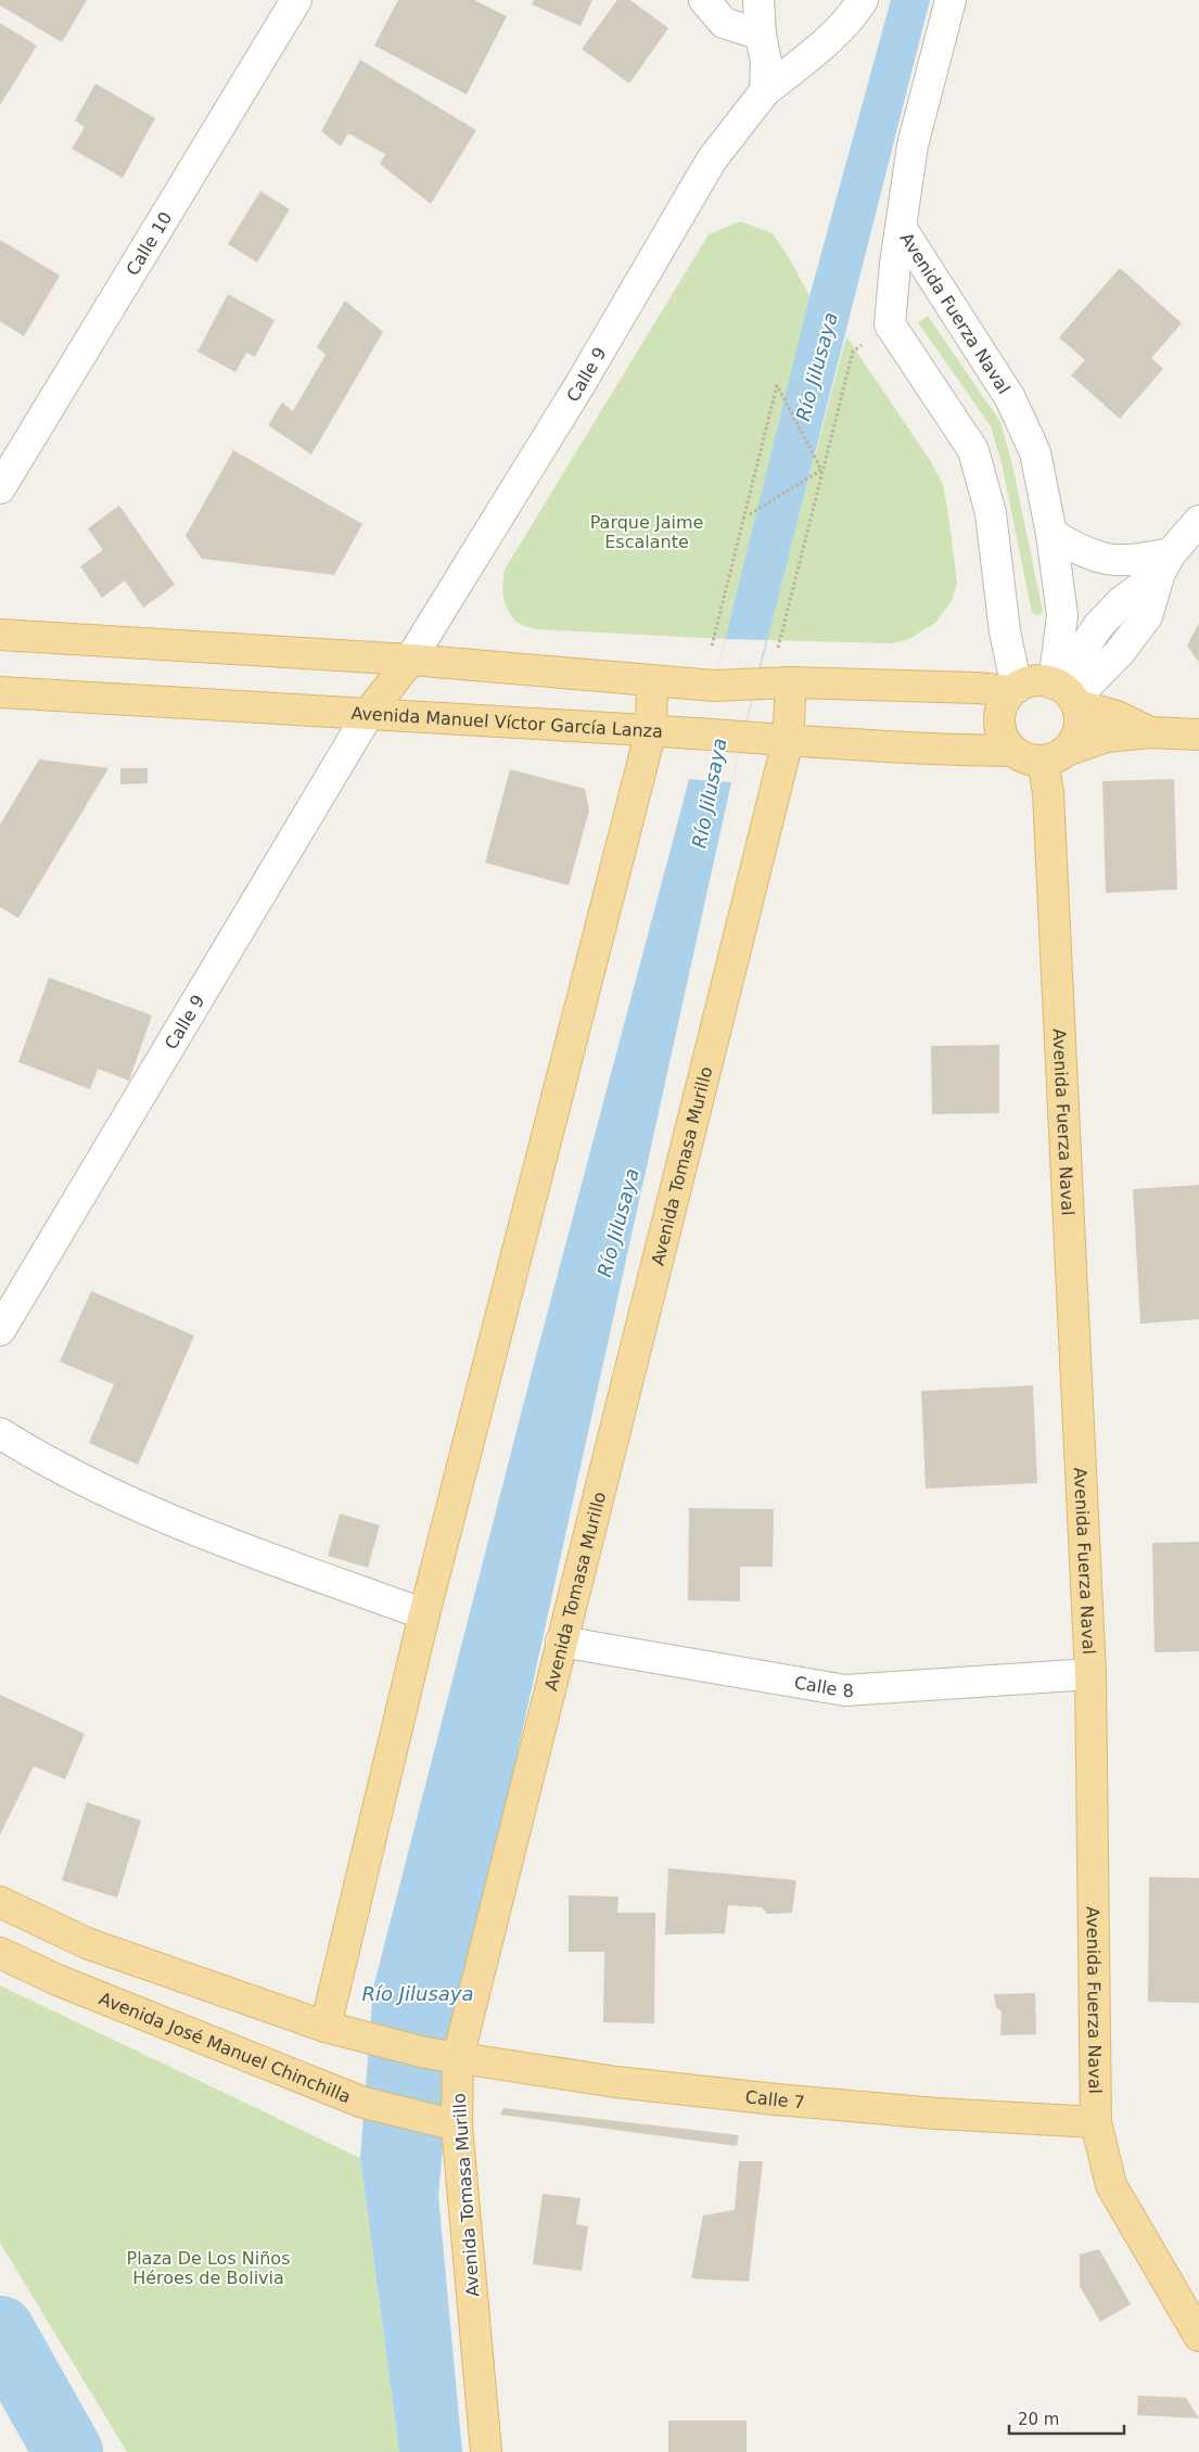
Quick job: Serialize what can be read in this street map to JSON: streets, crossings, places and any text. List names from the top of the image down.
{
  "streets": {
    "main road": [
      "Avenida Fuerza Naval",
      "Avenida Manuel Víctor García Lanza",
      "Avenida Tomasa Murillo",
      "Avenida José Manuel Chinchilla",
      "Calle 7"
    ],
    "street": ["Calle 10", "Calle 9", "Calle 8"]
  },
  "crossings": [
    ["Avenida Fuerza Naval", "Avenida Manuel Víctor García Lanza"],
    ["Avenida Fuerza Naval", "Calle 8"],
    ["Avenida Fuerza Naval", "Calle 7"],
    ["Calle 9", "Avenida Manuel Víctor García Lanza"],
    ["Avenida Manuel Víctor García Lanza", "Avenida Tomasa Murillo"],
    ["Avenida Tomasa Murillo", "Calle 8"],
    ["Avenida Tomasa Murillo", "Avenida José Manuel Chinchilla"],
    ["Avenida Tomasa Murillo", "Calle 7"]
  ],
  "water": ["Río Jilusaya"],
  "parks": ["Parque Jaime Escalante", "Plaza De Los Niños Héroes de Bolivia"],
  "scale_bar": "20 m"
}
